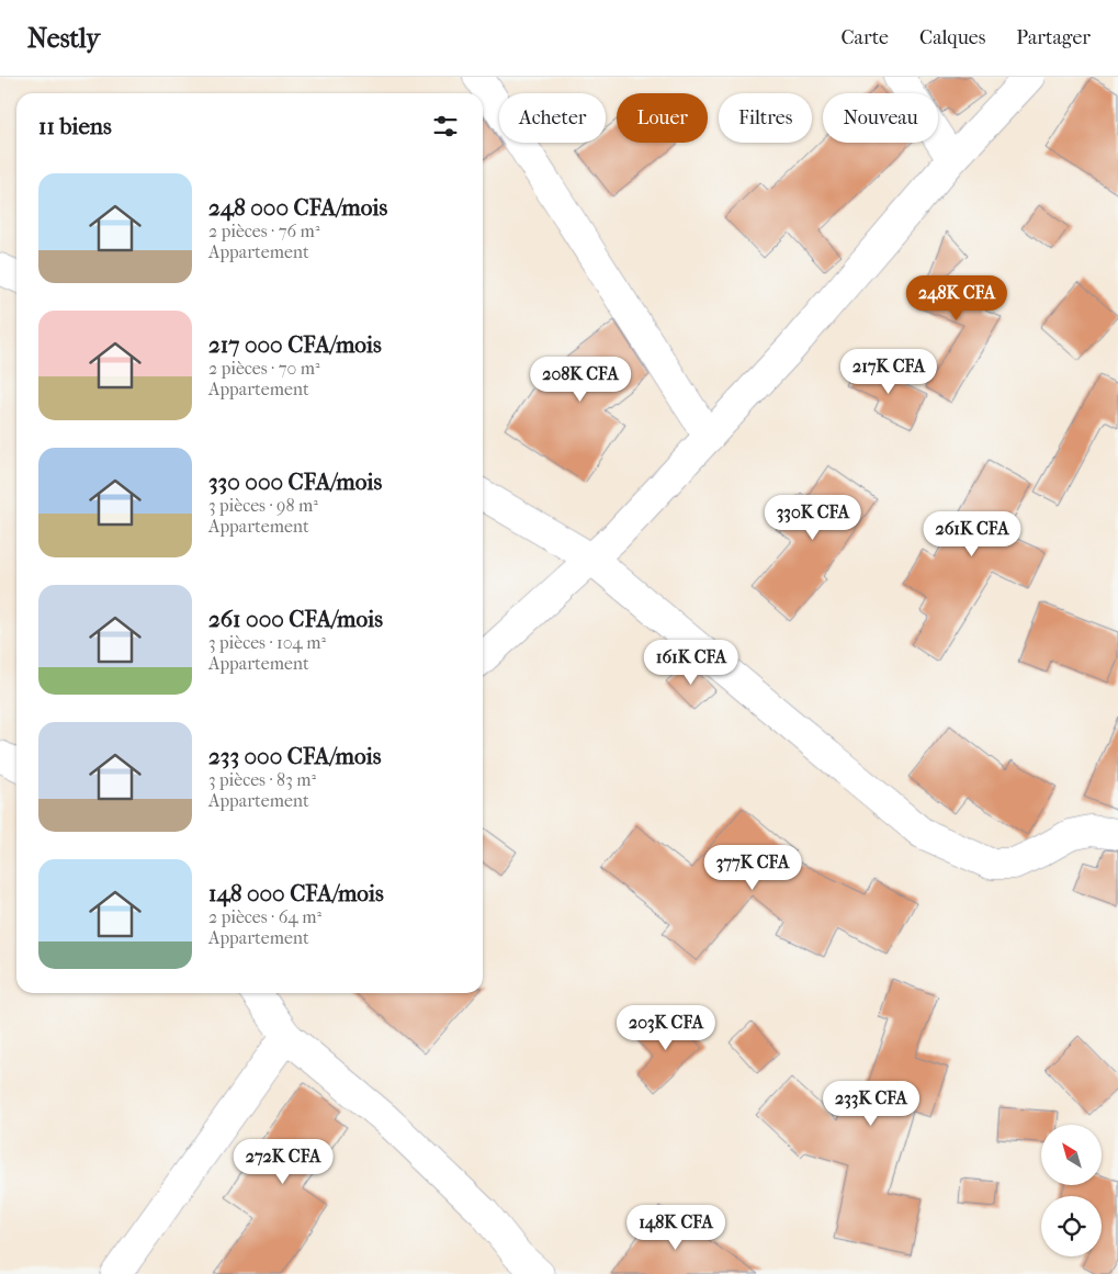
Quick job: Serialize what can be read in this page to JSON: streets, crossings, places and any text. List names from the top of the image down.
{
  "north": "top left",
  "page": {
    "header": "Nestly",
    "nav": ["Carte", "Calques", "Partager"],
    "chip": [
      "Acheter",
      "Louer",
      "Filtres",
      "Nouveau"
    ],
    "heading": "11 biens",
    "list": [
      {
        "name": "248 000 CFA/mois",
        "note": "2 pièces · 76 m² · Appartement"
      },
      {
        "name": "217 000 CFA/mois",
        "note": "2 pièces · 70 m² · Appartement"
      },
      {
        "name": "330 000 CFA/mois",
        "note": "3 pièces · 98 m² · Appartement"
      },
      {
        "name": "261 000 CFA/mois",
        "note": "3 pièces · 104 m² · Appartement"
      },
      {
        "name": "233 000 CFA/mois",
        "note": "3 pièces · 83 m² · Appartement"
      },
      {
        "name": "148 000 CFA/mois",
        "note": "2 pièces · 64 m² · Appartement"
      }
    ],
    "price": [
      "248K CFA",
      "217K CFA",
      "208K CFA",
      "330K CFA",
      "261K CFA",
      "161K CFA",
      "377K CFA",
      "203K CFA",
      "233K CFA",
      "272K CFA",
      "148K CFA"
    ]
  }
}
